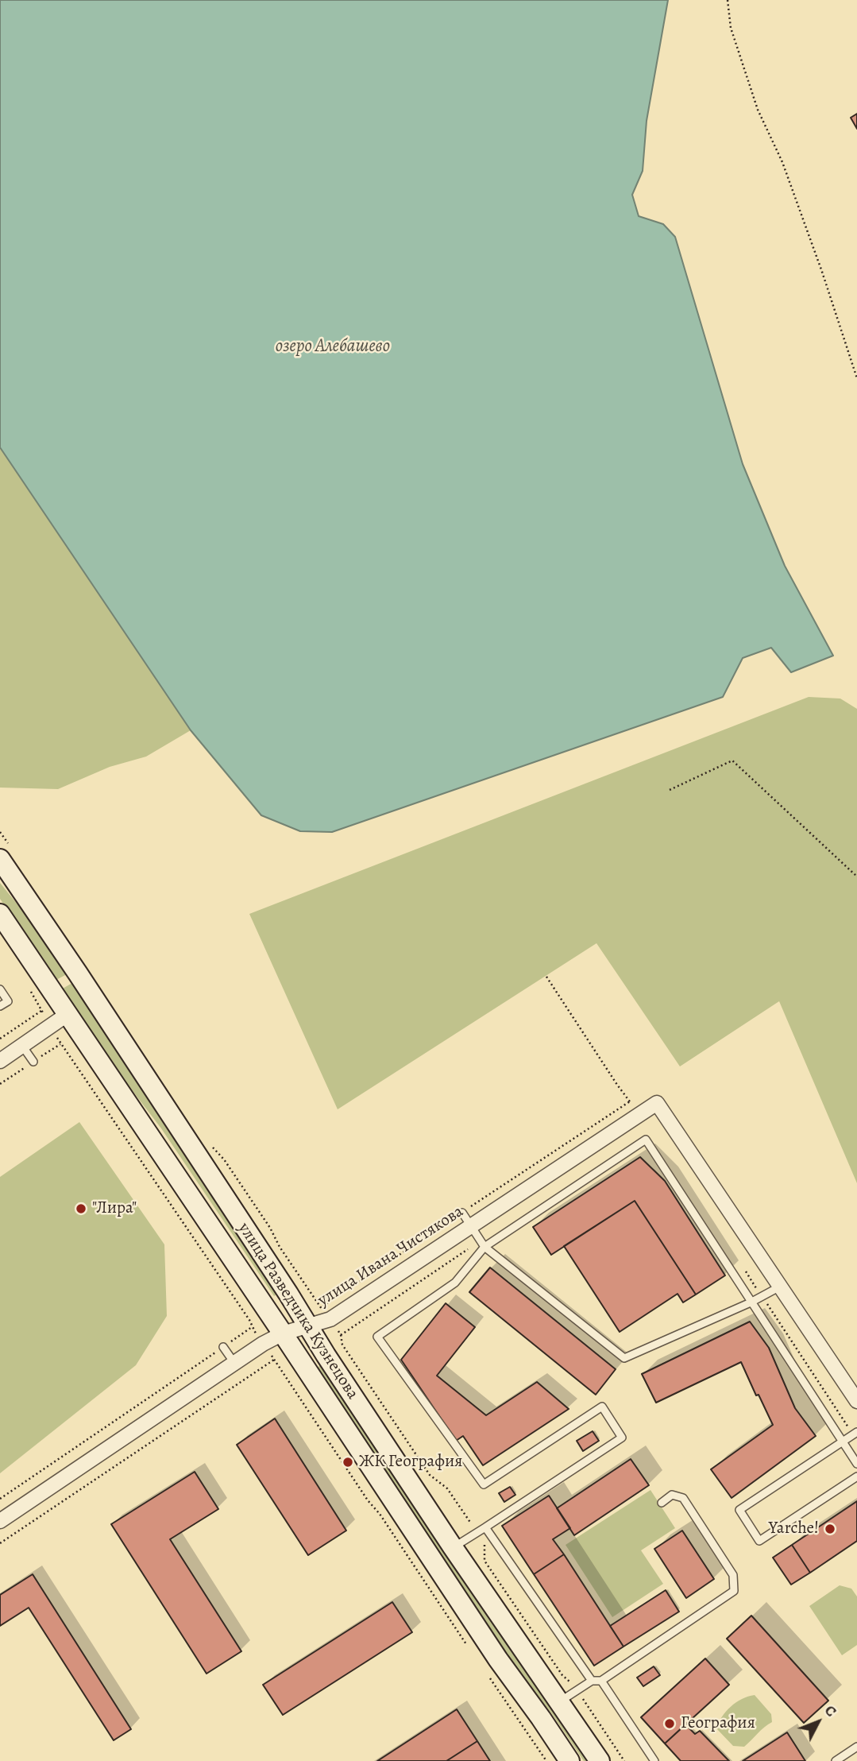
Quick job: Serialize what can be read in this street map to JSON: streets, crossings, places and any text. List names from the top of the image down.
{
  "streets": {
    "main road": ["улица Разведчика Кузнецова"],
    "street": ["улица Ивана Чистякова"]
  },
  "crossings": [
    ["улица Ивана Чистякова", "улица Разведчика Кузнецова"]
  ],
  "water": ["озеро Алебашево"],
  "places": [
    "\"Лира\"",
    "ЖК География",
    "Yarche!",
    "География"
  ],
  "north": "top right"
}
